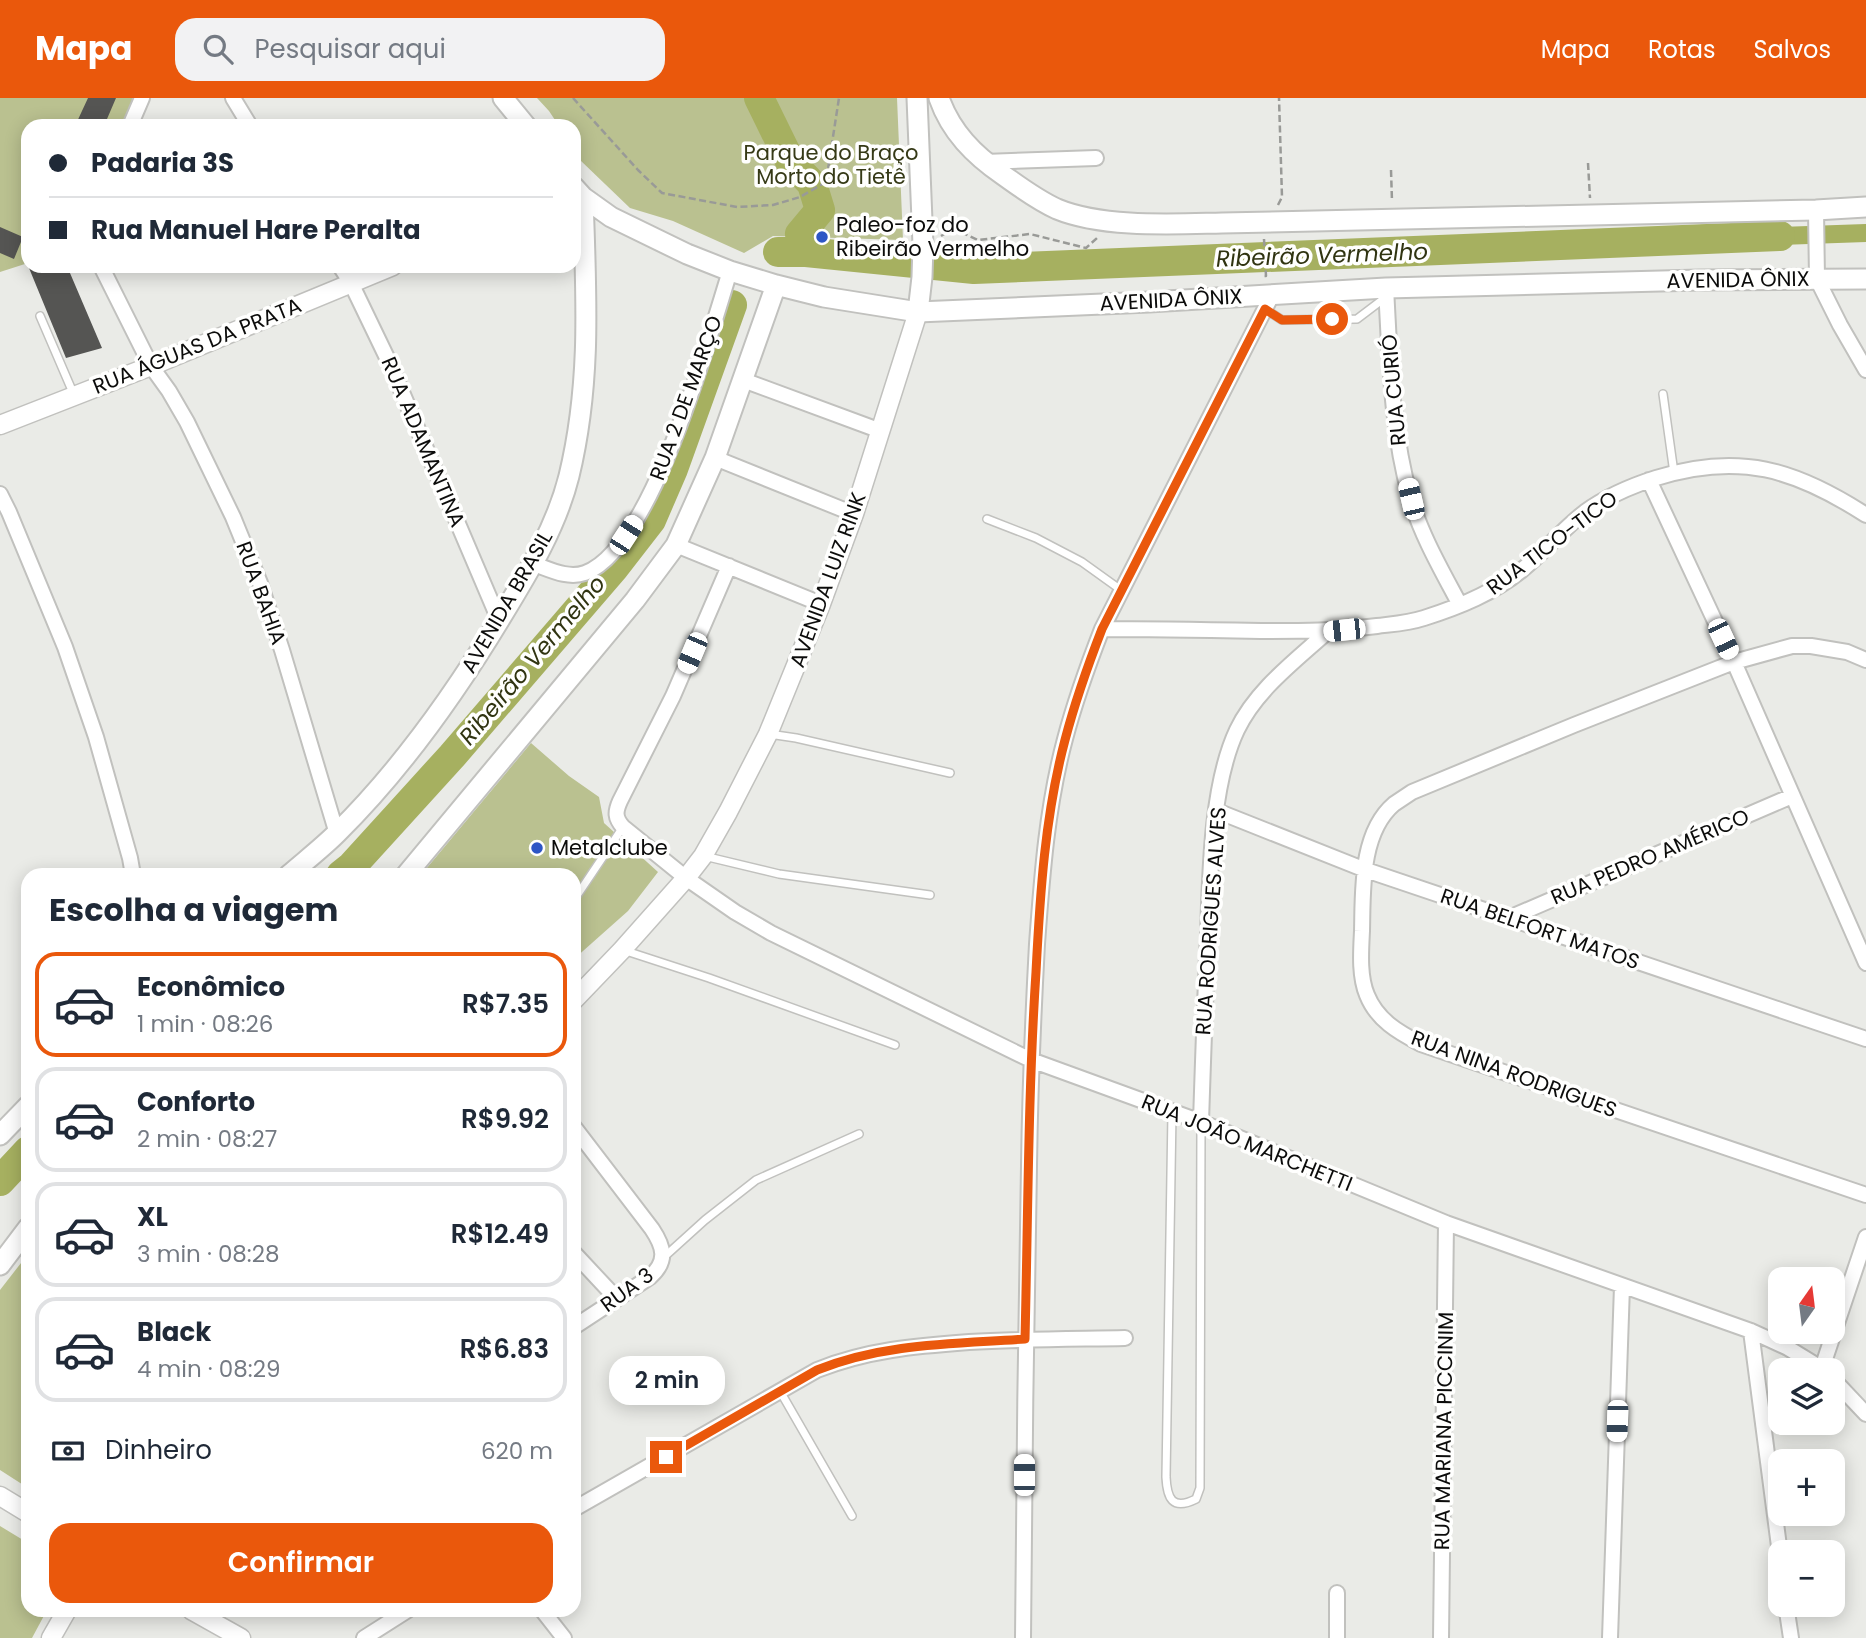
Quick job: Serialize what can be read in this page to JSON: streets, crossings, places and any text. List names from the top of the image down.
{
  "streets": {
    "main road": ["AVENIDA ÔNIX", "AVENIDA LUIZ RINK", "AVENIDA BRASIL"],
    "street": [
      "RUA ÁGUAS DA PRATA",
      "RUA CURIÓ",
      "RUA 2 DE MARÇO",
      "RUA ADAMANTINA",
      "RUA TICO-TICO",
      "RUA BAHIA",
      "RUA PEDRO AMÉRICO",
      "RUA RODRIGUES ALVES",
      "RUA BELFORT MATOS",
      "RUA NINA RODRIGUES",
      "RUA JOÃO MARCHETTI",
      "RUA 3",
      "RUA MARIANA PICCINIM"
    ]
  },
  "crossings": [
    ["AVENIDA ÔNIX", "RUA CURIÓ"],
    ["AVENIDA ÔNIX", "RUA 2 DE MARÇO"],
    ["AVENIDA ÔNIX", "AVENIDA LUIZ RINK"],
    ["RUA ÁGUAS DA PRATA", "RUA ADAMANTINA"],
    ["RUA ÁGUAS DA PRATA", "RUA BAHIA"],
    ["RUA CURIÓ", "RUA TICO-TICO"],
    ["RUA 2 DE MARÇO", "AVENIDA BRASIL"],
    ["RUA ADAMANTINA", "AVENIDA BRASIL"],
    ["RUA TICO-TICO", "RUA RODRIGUES ALVES"],
    ["AVENIDA LUIZ RINK", "RUA JOÃO MARCHETTI"],
    ["RUA BAHIA", "AVENIDA BRASIL"],
    ["RUA PEDRO AMÉRICO", "RUA BELFORT MATOS"],
    ["RUA RODRIGUES ALVES", "RUA BELFORT MATOS"],
    ["RUA RODRIGUES ALVES", "RUA JOÃO MARCHETTI"],
    ["RUA BELFORT MATOS", "RUA NINA RODRIGUES"],
    ["RUA JOÃO MARCHETTI", "RUA MARIANA PICCINIM"]
  ],
  "water": ["Ribeirão Vermelho"],
  "parks": ["Parque do Braço Morto do Tietê"],
  "places": ["Paleo-foz do Ribeirão Vermelho", "Metalclube"],
  "north": "top",
  "page": {
    "header": "Mapa",
    "search": "Pesquisar aqui",
    "nav": ["Mapa", "Rotas", "Salvos"],
    "banner": ["Padaria 3S", "Rua Manuel Hare Peralta"],
    "heading": "Escolha a viagem",
    "list": [
      {
        "name": "Econômico",
        "note": "1 min · 08:26",
        "value": "R$7.35"
      },
      {
        "name": "Conforto",
        "note": "2 min · 08:27",
        "value": "R$9.92"
      },
      {
        "name": "XL",
        "note": "3 min · 08:28",
        "value": "R$12.49"
      },
      {
        "name": "Black",
        "note": "4 min · 08:29",
        "value": "R$6.83"
      }
    ],
    "map_buttons": ["+", "−"],
    "bubble": "2 min",
    "pay": ["Dinheiro", "620 m"],
    "buttons": "Confirmar"
  }
}
